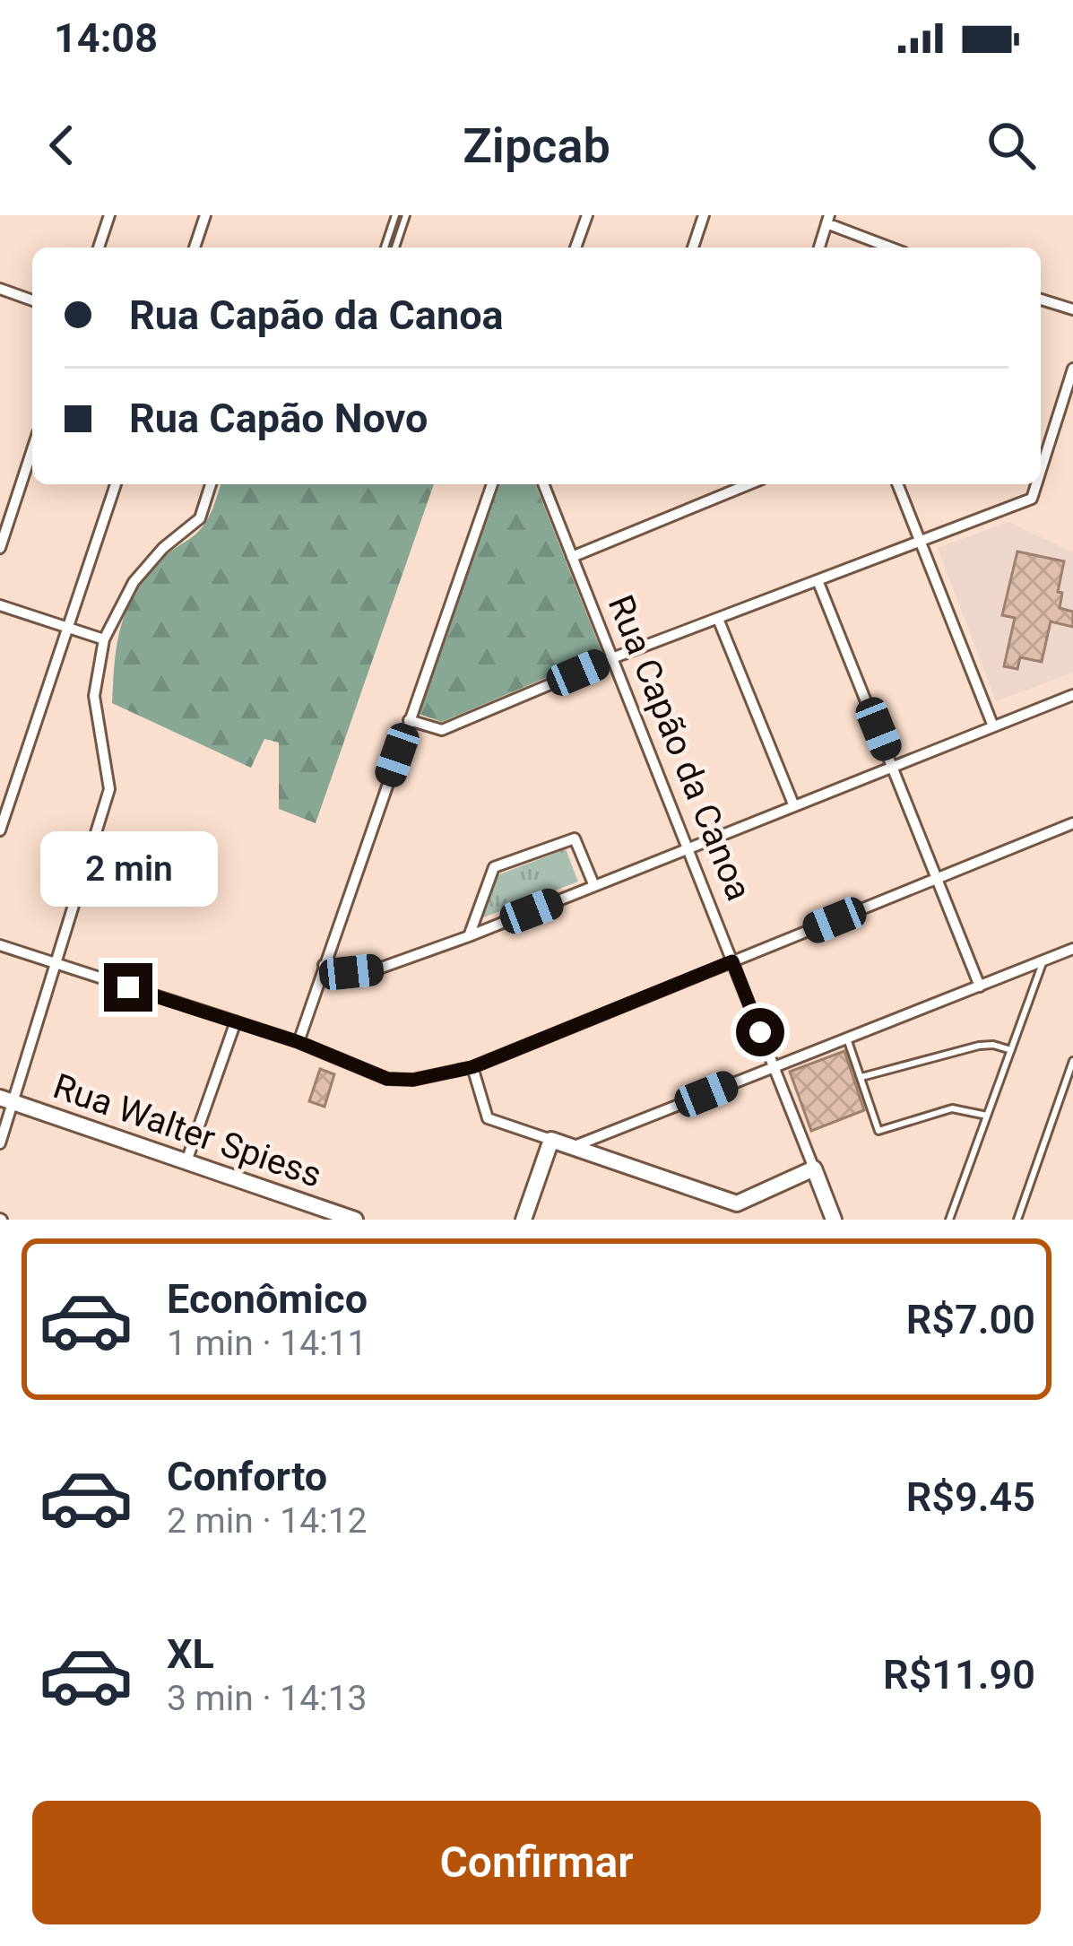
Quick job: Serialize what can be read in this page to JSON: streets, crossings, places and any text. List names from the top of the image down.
{
  "streets": {
    "street": ["Rua Capão da Canoa", "Rua Walter Spiess"]
  },
  "page": {
    "status": "14:08",
    "header": "Zipcab",
    "banner": ["Rua Capão da Canoa", "Rua Capão Novo"],
    "bubble": "2 min",
    "list": [
      {
        "name": "Econômico",
        "note": "1 min · 14:11",
        "value": "R$7.00"
      },
      {
        "name": "Conforto",
        "note": "2 min · 14:12",
        "value": "R$9.45"
      },
      {
        "name": "XL",
        "note": "3 min · 14:13",
        "value": "R$11.90"
      }
    ],
    "buttons": "Confirmar"
  }
}
